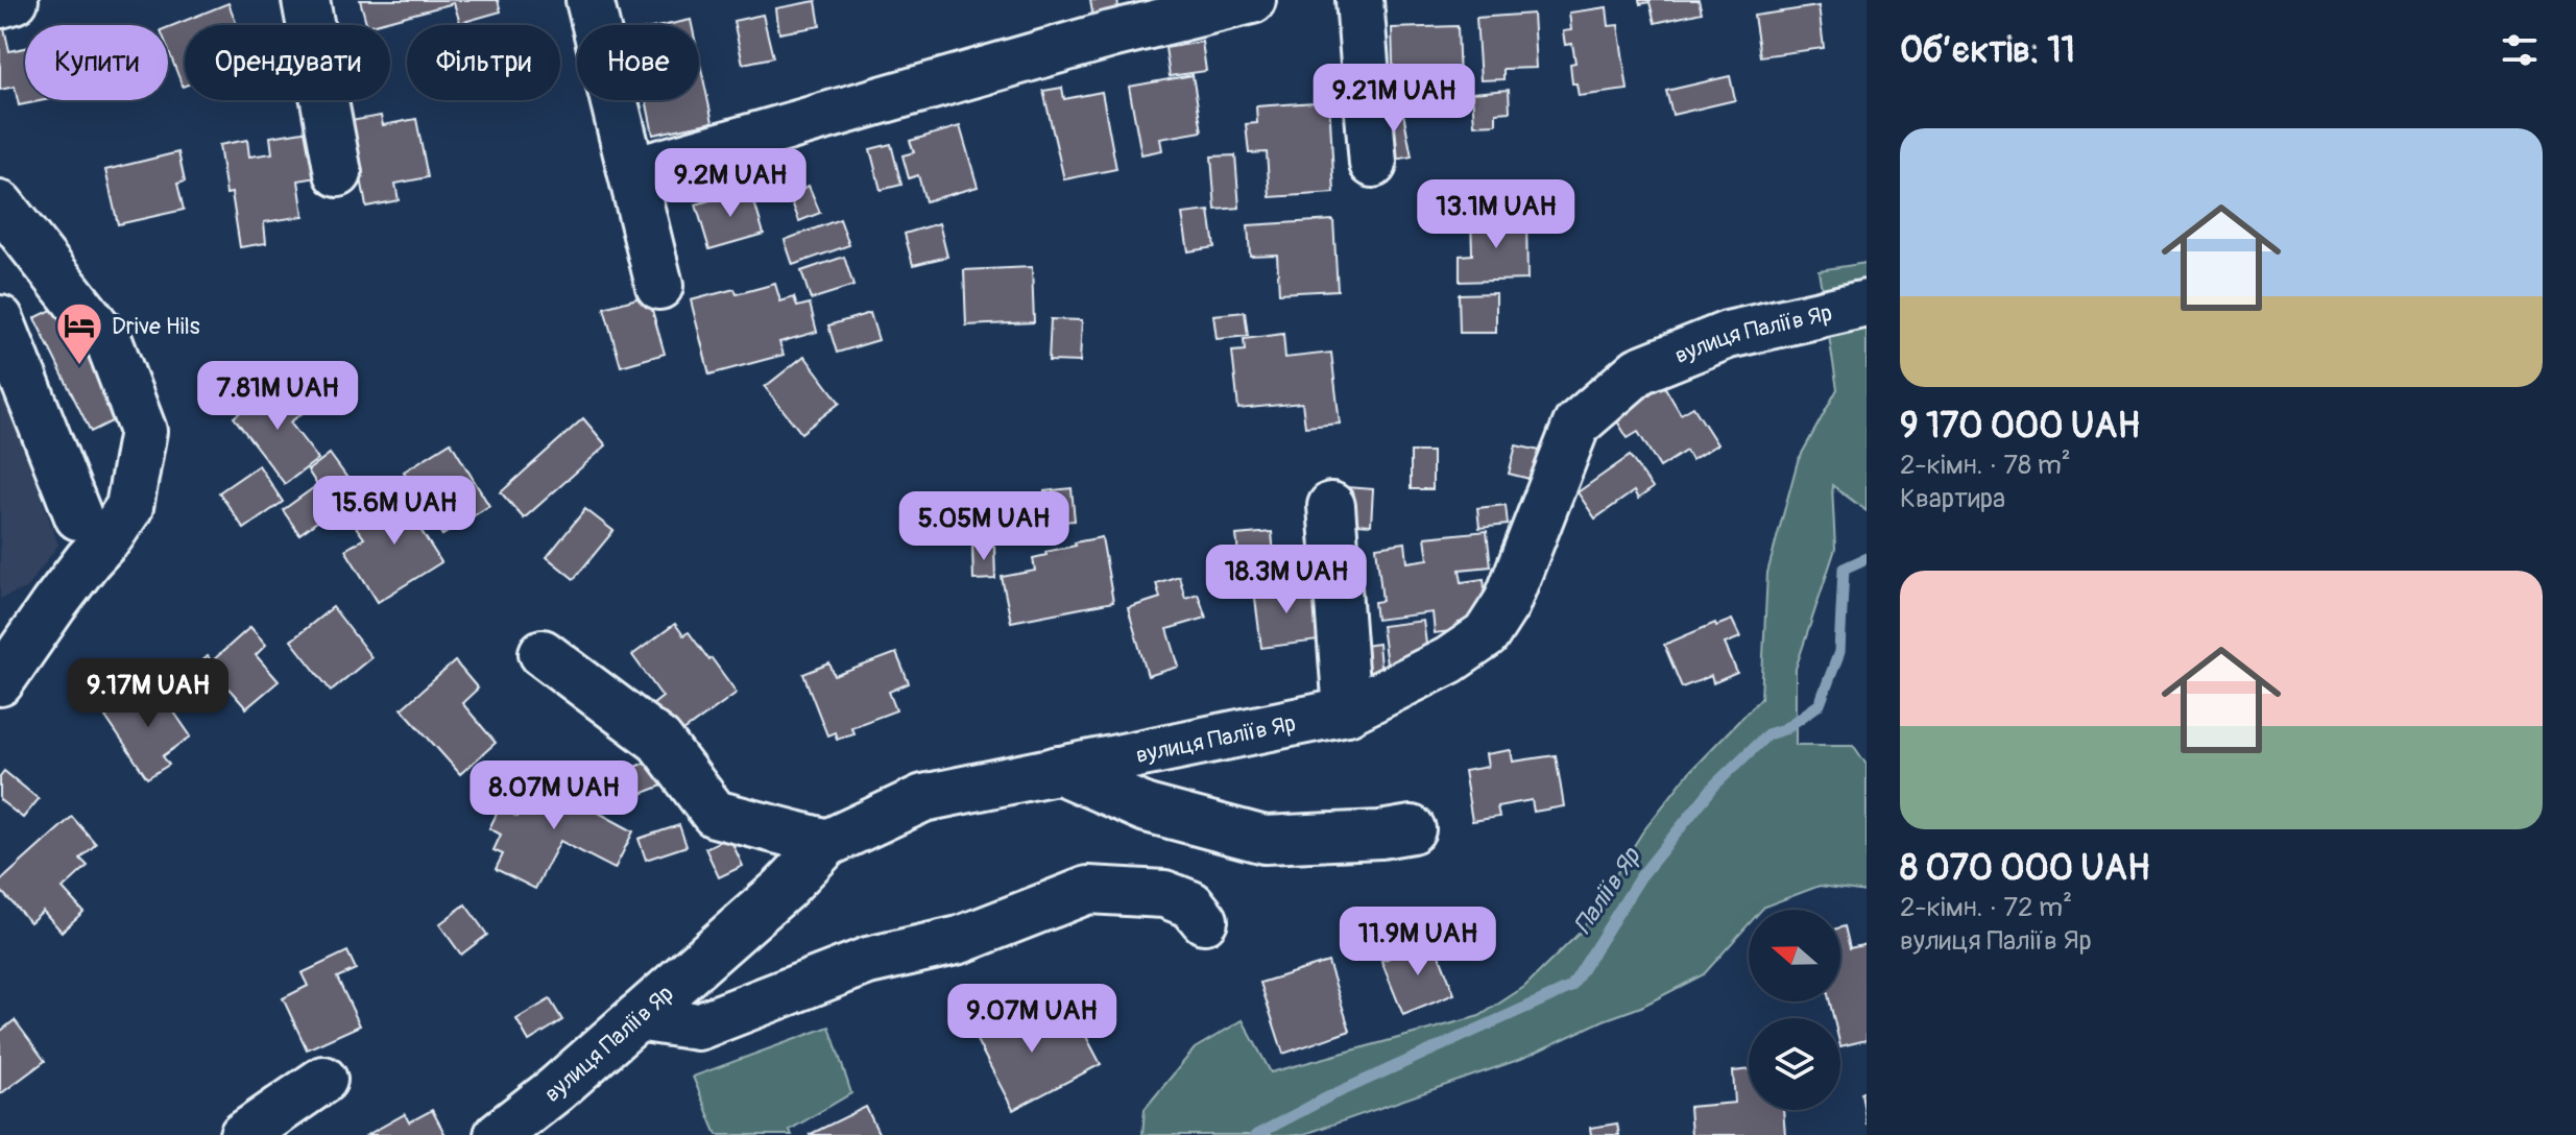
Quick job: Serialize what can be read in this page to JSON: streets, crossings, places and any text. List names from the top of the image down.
{
  "streets": {
    "street": ["вулиця Паліїв Яр"]
  },
  "water": ["Паліїв Яр"],
  "places": {
    "hotel": ["Drive Hils"]
  },
  "north": "left",
  "page": {
    "heading": "Об’єктів: 11",
    "chip": [
      "Купити",
      "Орендувати",
      "Фільтри",
      "Нове"
    ],
    "price": [
      "9.21M UAH",
      "9.2M UAH",
      "13.1M UAH",
      "7.81M UAH",
      "15.6M UAH",
      "5.05M UAH",
      "18.3M UAH",
      "9.17M UAH",
      "8.07M UAH",
      "11.9M UAH",
      "9.07M UAH"
    ],
    "list": [
      {
        "name": "9 170 000 UAH",
        "note": "2-кімн. · 78 m² · Квартира"
      },
      {
        "name": "8 070 000 UAH",
        "note": "2-кімн. · 72 m² · вулиця Паліїв Яр"
      }
    ]
  }
}
